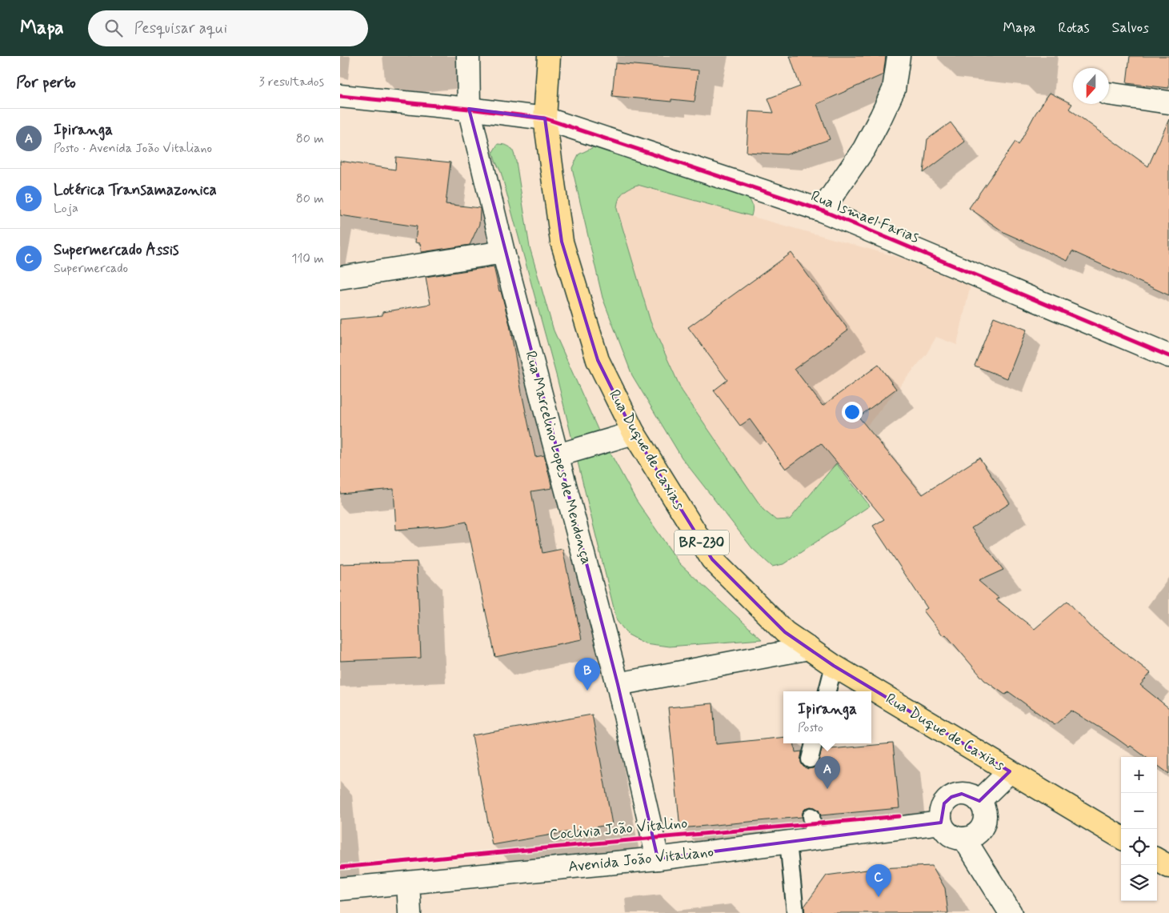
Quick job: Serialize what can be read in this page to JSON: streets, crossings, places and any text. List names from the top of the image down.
{
  "streets": {
    "main road": ["Rua Duque de Caxias", "BR-230"],
    "street": ["Rua Ismael Farias", "Rua Marcelino Lopes de Mendonça", "Avenida João Vitaliano"],
    "cycle path": ["Coclivia João Vitalino"]
  },
  "crossings": [
    ["Rua Ismael Farias", "Rua Duque de Caxias"],
    ["Rua Ismael Farias", "Rua Marcelino Lopes de Mendonça"],
    ["Rua Marcelino Lopes de Mendonça", "Avenida João Vitaliano"]
  ],
  "north": "bottom",
  "page": {
    "header": "Mapa",
    "search": "Pesquisar aqui",
    "nav": ["Mapa", "Rotas", "Salvos"],
    "heading": ["Por perto", "3 resultados"],
    "list": [
      {
        "mark": "A",
        "name": "Ipiranga",
        "note": "Posto · Avenida João Vitaliano",
        "value": "80 m"
      },
      {
        "mark": "B",
        "name": "Lotérica Transamazonica",
        "note": "Loja",
        "value": "80 m"
      },
      {
        "mark": "C",
        "name": "Supermercado Assis",
        "note": "Supermercado",
        "value": "110 m"
      }
    ],
    "pins": ["B", "A", "C"],
    "popup": ["Ipiranga", "Posto"],
    "map_buttons": ["+", "−"]
  }
}
